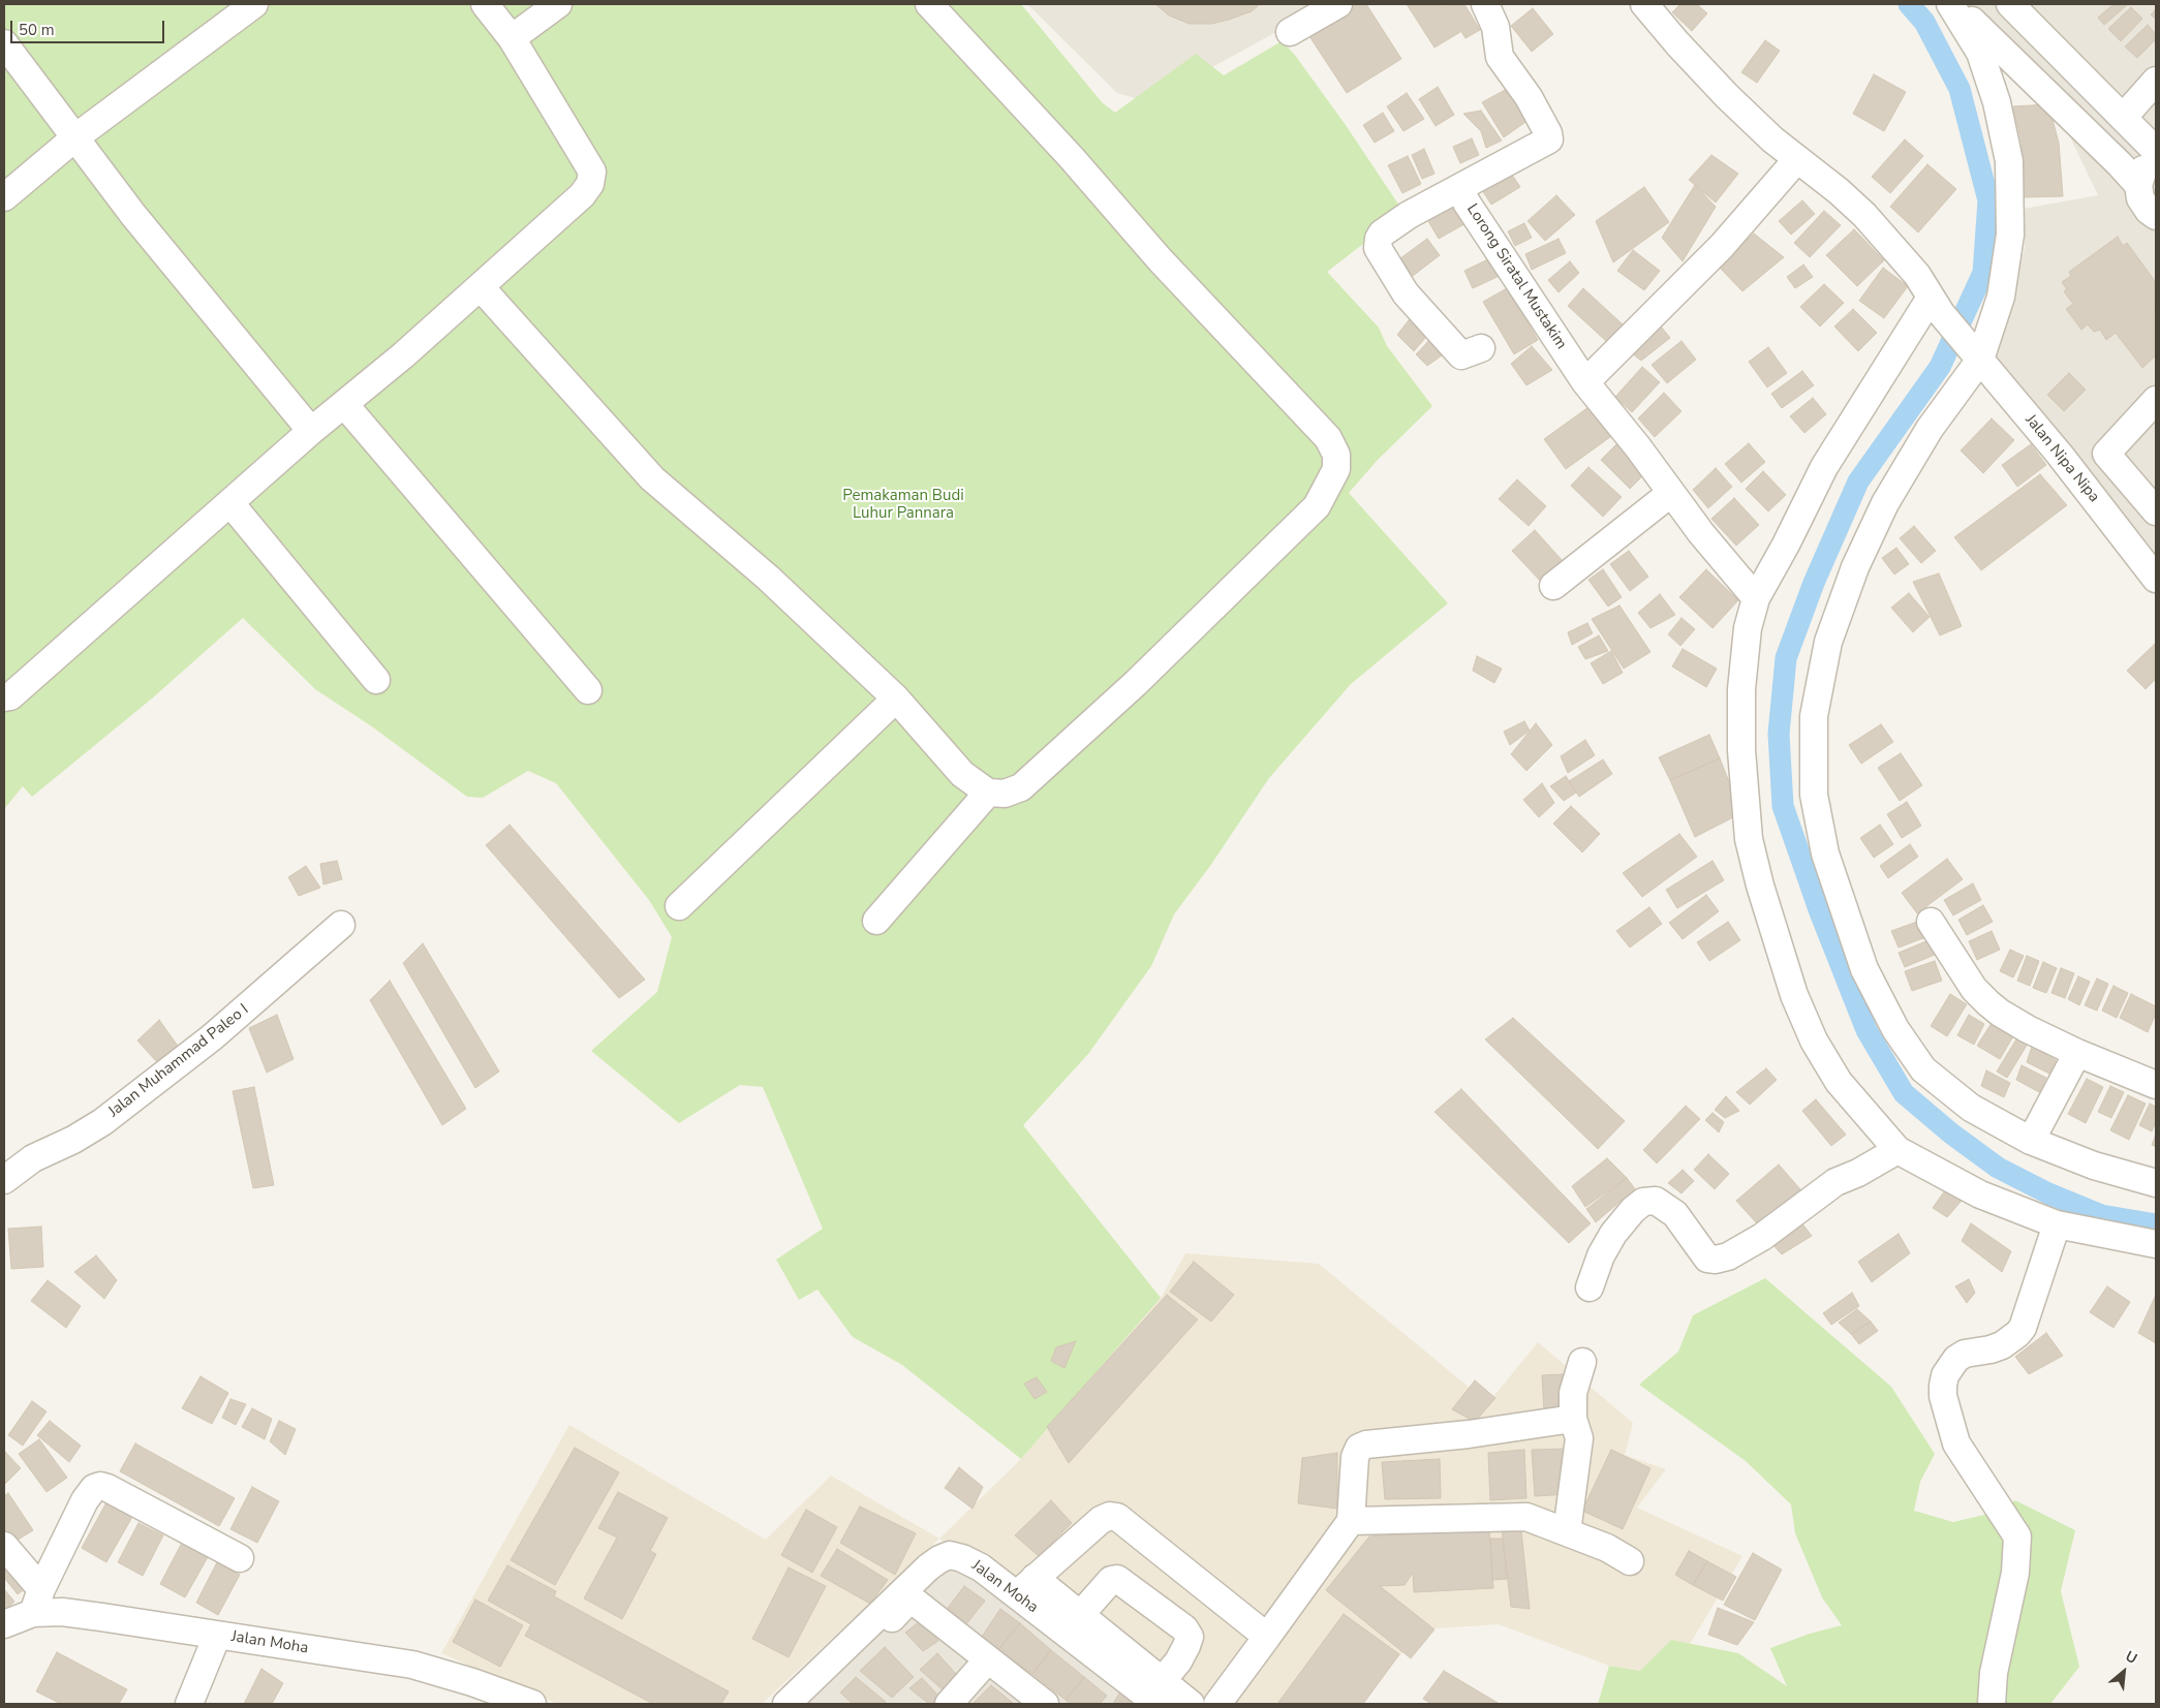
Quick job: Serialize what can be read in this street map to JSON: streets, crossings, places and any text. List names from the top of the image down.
{
  "streets": {
    "street": [
      "Lorong Siratal Mustakim",
      "Jalan Nipa Nipa",
      "Jalan Muhammad Paleo I",
      "Jalan Moha"
    ]
  },
  "parks": ["Pemakaman Budi Luhur Pannara"],
  "scale_bar": "50 m",
  "north": "top right"
}
